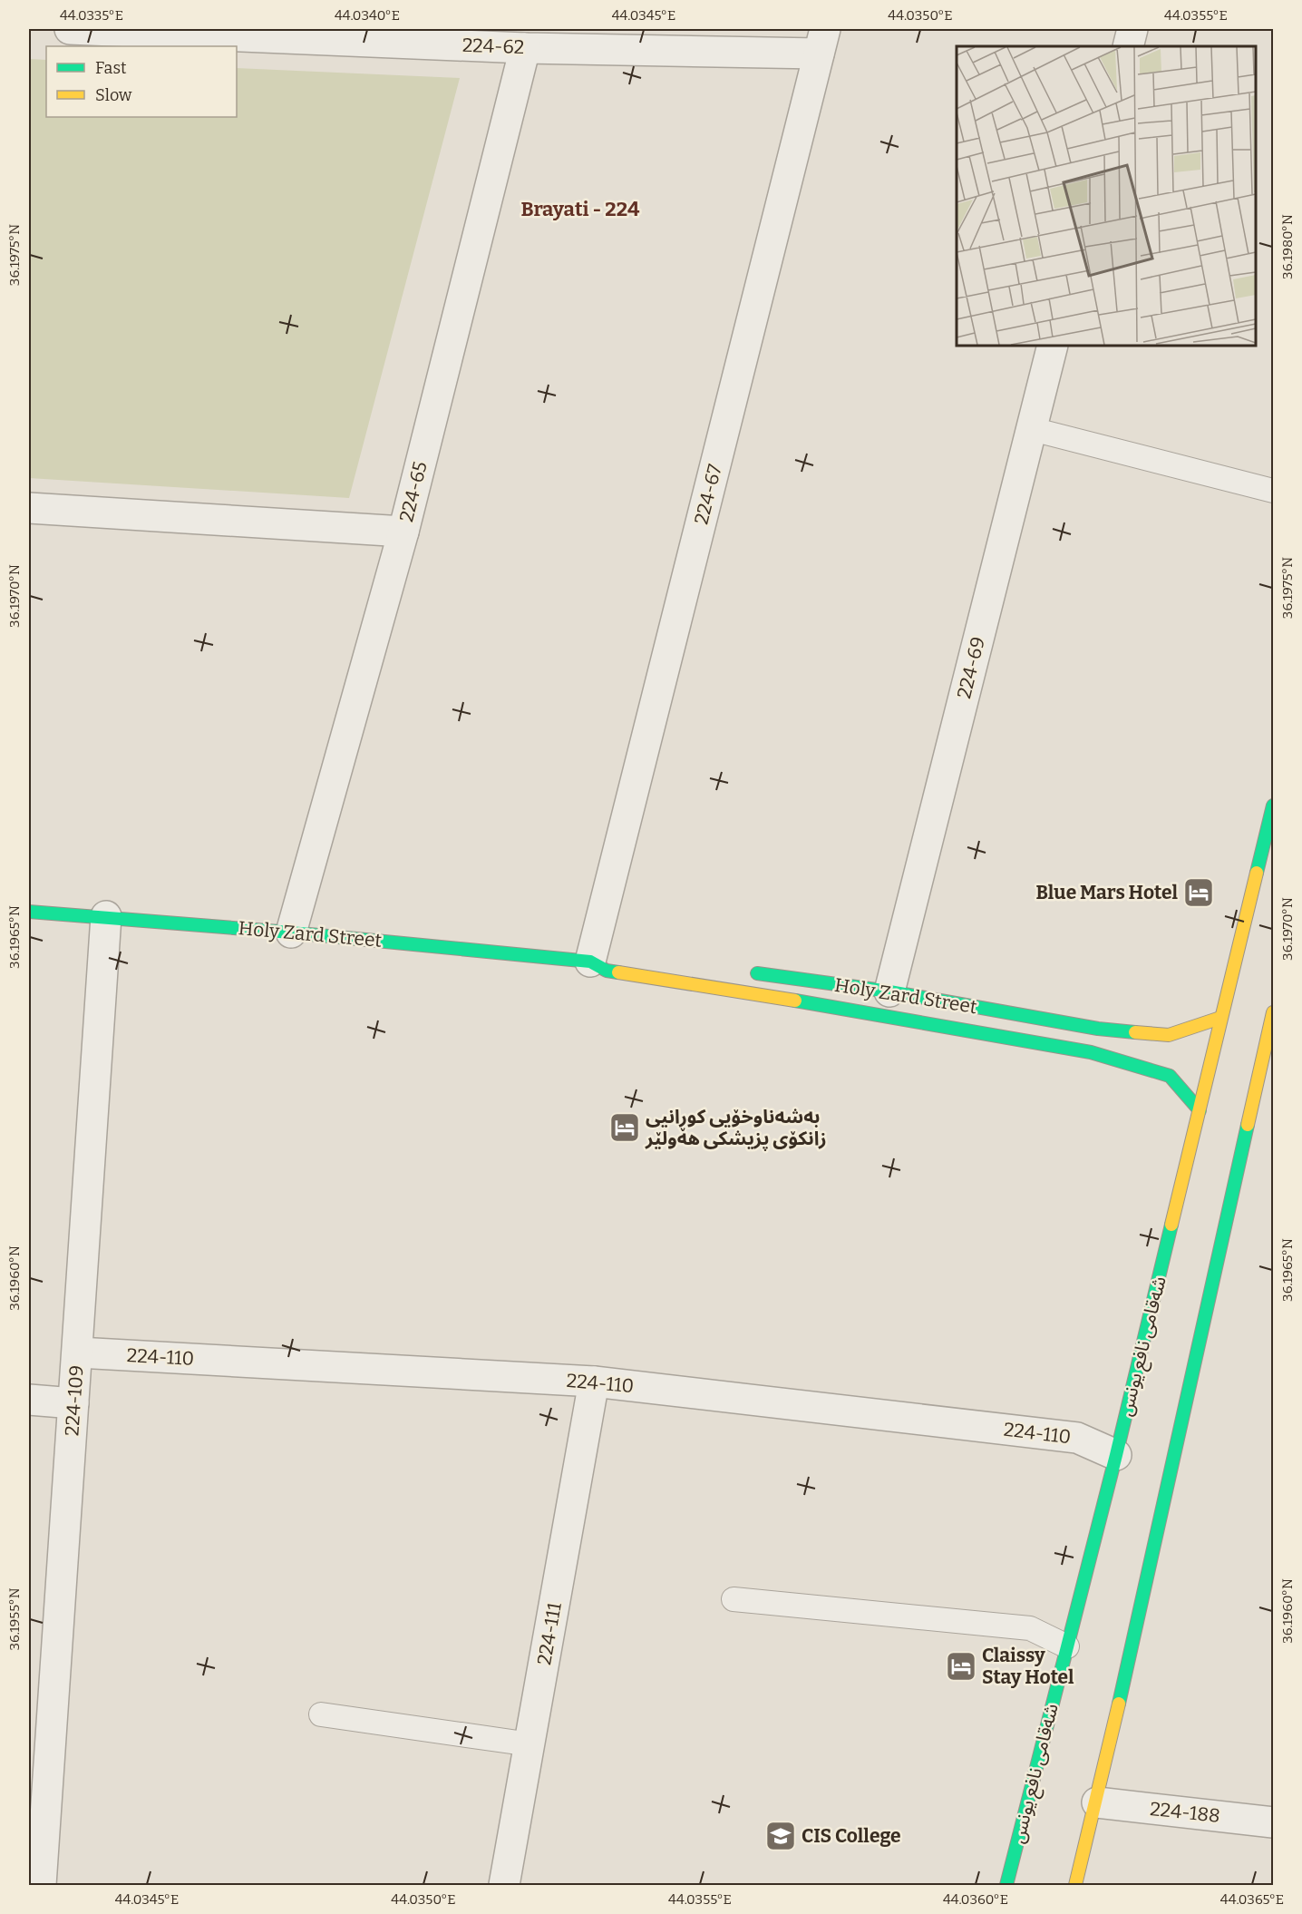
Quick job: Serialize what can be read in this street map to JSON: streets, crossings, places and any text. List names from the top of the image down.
{
  "streets": {
    "main road": ["Holy Zard Street", "شەقامی نافع یونس"],
    "street": [
      "224-62",
      "224-65",
      "224-67",
      "224-69",
      "224-110",
      "224-109",
      "224-111",
      "224-188"
    ]
  },
  "crossings": [
    ["224-62", "224-65"],
    ["224-62", "224-67"],
    ["224-65", "Holy Zard Street"],
    ["224-67", "Holy Zard Street"],
    ["224-69", "Holy Zard Street"],
    ["Holy Zard Street", "شەقامی نافع یونس"],
    ["Holy Zard Street", "224-109"],
    ["شەقامی نافع یونس", "224-110"],
    ["224-110", "224-109"],
    ["224-110", "224-111"]
  ],
  "districts": ["Brayati - 224"],
  "places": {
    "hotel": ["Blue Mars Hotel", "بەشەناوخۆیی کوڕانیی زانکۆی پزیشکی هەولێر", "Claissy Stay Hotel"],
    "school or university": ["CIS College"]
  },
  "legend": ["Fast", "Slow"],
  "coordinates": [
    "44.0335°E",
    "44.0340°E",
    "44.0345°E",
    "44.0350°E",
    "44.0355°E",
    "36.1980°N",
    "36.1975°N",
    "36.1970°N",
    "36.1965°N",
    "36.1960°N",
    "36.1955°N",
    "44.0360°E",
    "44.0365°E"
  ]
}
